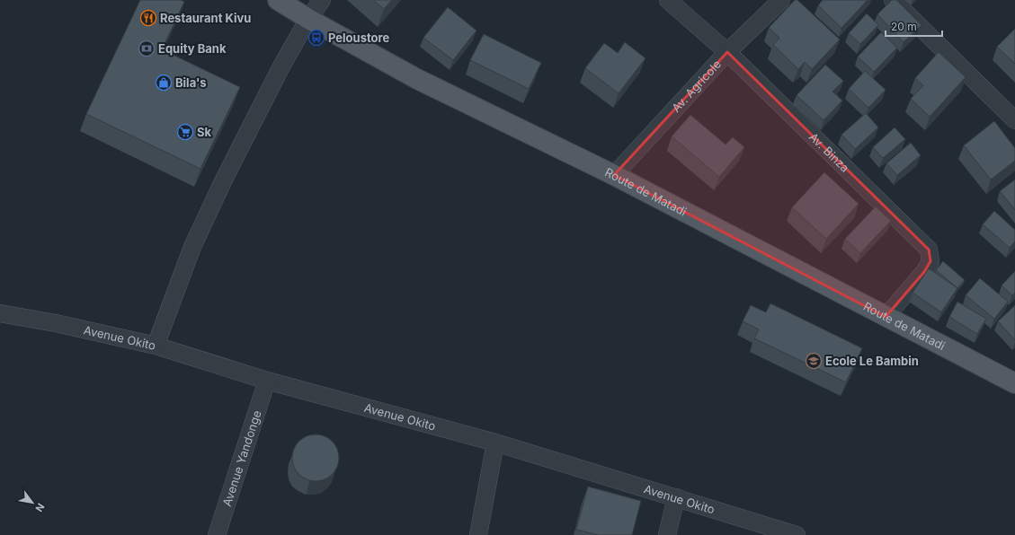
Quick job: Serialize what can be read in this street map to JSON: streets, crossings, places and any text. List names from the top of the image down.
{
  "streets": {
    "main road": ["Route de Matadi"],
    "street": [
      "Av. Agricole",
      "Av. Binza",
      "Avenue Okito",
      "Avenue Yandonge"
    ]
  },
  "crossings": [
    ["Av. Agricole", "Av. Binza"],
    ["Av. Agricole", "Route de Matadi"],
    ["Av. Binza", "Route de Matadi"],
    ["Avenue Okito", "Avenue Yandonge"]
  ],
  "places": {
    "restaurant": ["Restaurant Kivu"],
    "bus stop": ["Peloustore"],
    "bank": ["Equity Bank"],
    "shop": ["Bila's"],
    "supermarket": ["Sk"],
    "school or university": ["Ecole Le Bambin"]
  },
  "scale_bar": "20 m",
  "north": "bottom right"
}
